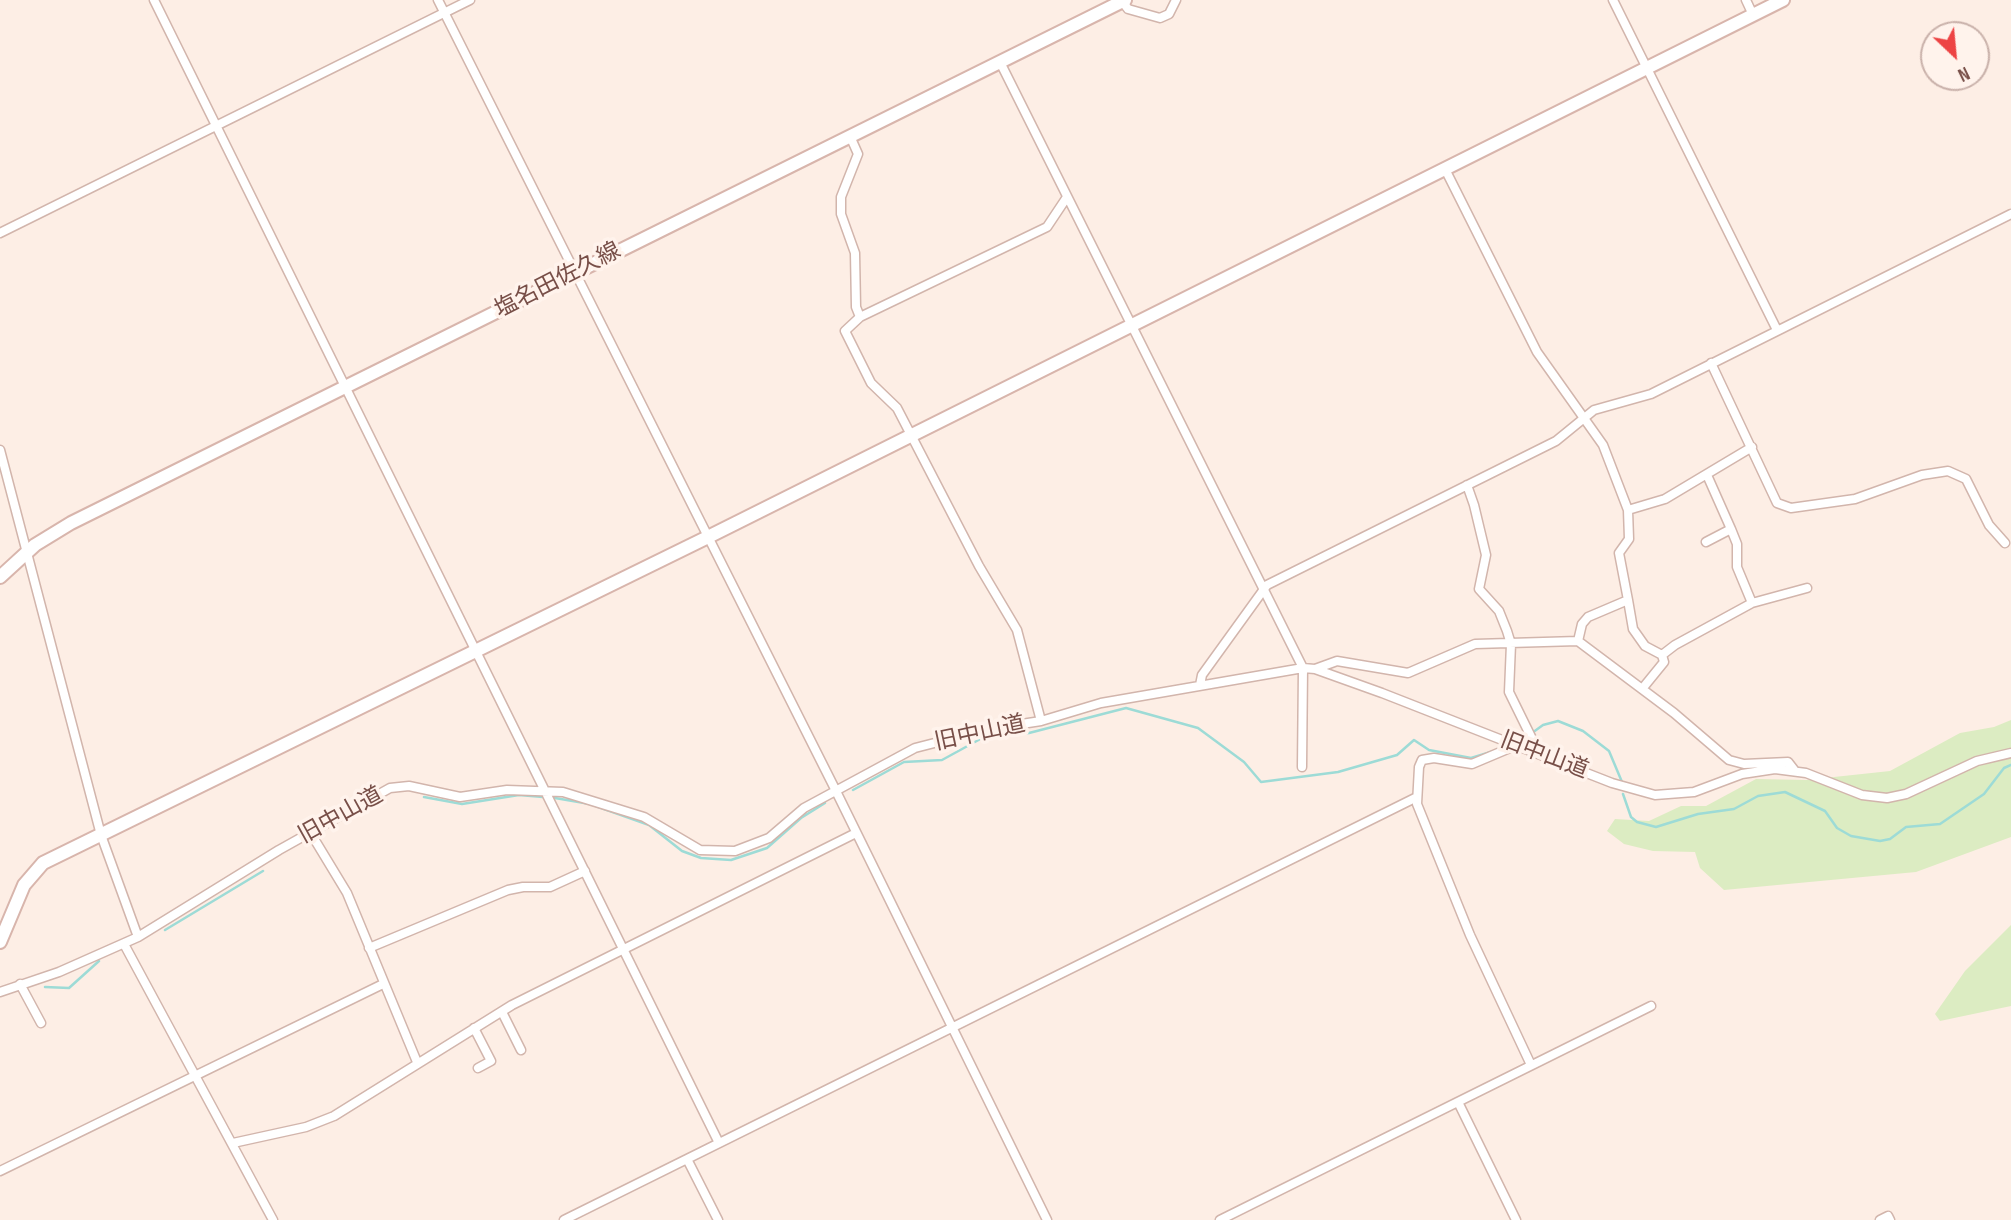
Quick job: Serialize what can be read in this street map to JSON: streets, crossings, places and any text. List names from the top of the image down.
{
  "streets": {
    "street": ["塩名田佐久線", "旧中山道"]
  },
  "north": "bottom right"
}
